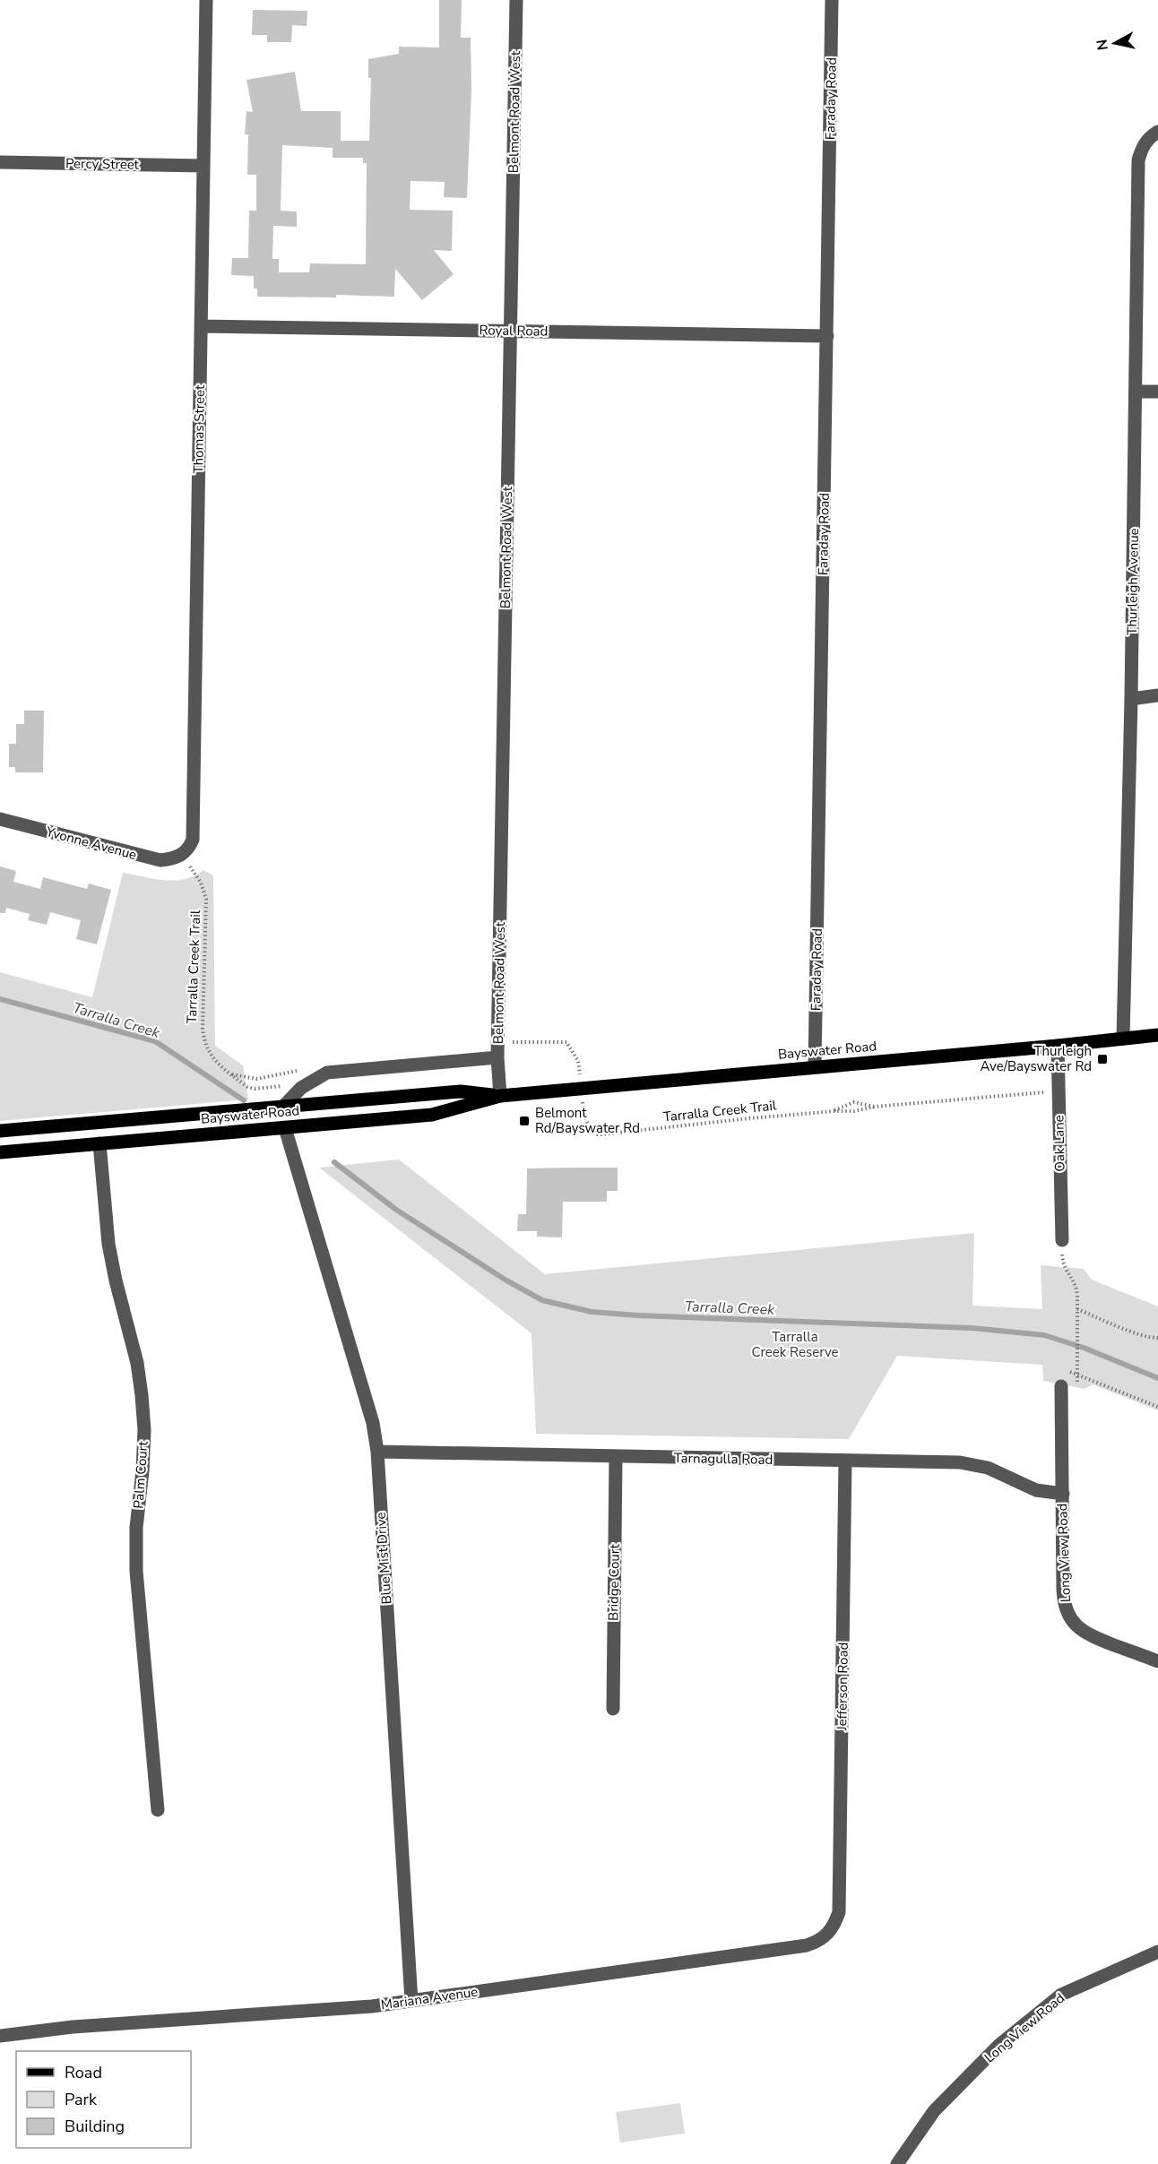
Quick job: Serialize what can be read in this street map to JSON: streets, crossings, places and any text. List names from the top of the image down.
{
  "streets": {
    "main road": ["Bayswater Road"],
    "street": [
      "Faraday Road",
      "Belmont Road West",
      "Percy Street",
      "Royal Road",
      "Thomas Street",
      "Thurleigh Avenue",
      "Yvonne Avenue",
      "Oak Lane",
      "Tarnagulla Road",
      "Palm Court",
      "Long View Road",
      "Blue Mist Drive",
      "Bridge Court",
      "Jefferson Road",
      "Mariana Avenue"
    ],
    "path": ["Tarralla Creek Trail"]
  },
  "crossings": [
    ["Faraday Road", "Royal Road"],
    ["Faraday Road", "Bayswater Road"],
    ["Belmont Road West", "Royal Road"],
    ["Belmont Road West", "Bayswater Road"],
    ["Percy Street", "Thomas Street"],
    ["Royal Road", "Thomas Street"],
    ["Thomas Street", "Yvonne Avenue"],
    ["Thomas Street", "Tarralla Creek Trail"],
    ["Thurleigh Avenue", "Bayswater Road"],
    ["Yvonne Avenue", "Tarralla Creek Trail"],
    ["Tarralla Creek Trail", "Bayswater Road"],
    ["Tarralla Creek Trail", "Oak Lane"],
    ["Bayswater Road", "Oak Lane"],
    ["Bayswater Road", "Palm Court"],
    ["Bayswater Road", "Blue Mist Drive"],
    ["Tarnagulla Road", "Long View Road"],
    ["Tarnagulla Road", "Blue Mist Drive"],
    ["Tarnagulla Road", "Bridge Court"],
    ["Tarnagulla Road", "Jefferson Road"],
    ["Blue Mist Drive", "Mariana Avenue"],
    ["Jefferson Road", "Mariana Avenue"]
  ],
  "water": ["Tarralla Creek"],
  "parks": ["Tarralla Creek Reserve"],
  "places": {
    "transit": ["Thurleigh Ave/Bayswater Rd", "Belmont Rd/Bayswater Rd"]
  },
  "legend": ["Road", "Park", "Building"],
  "north": "left"
}
